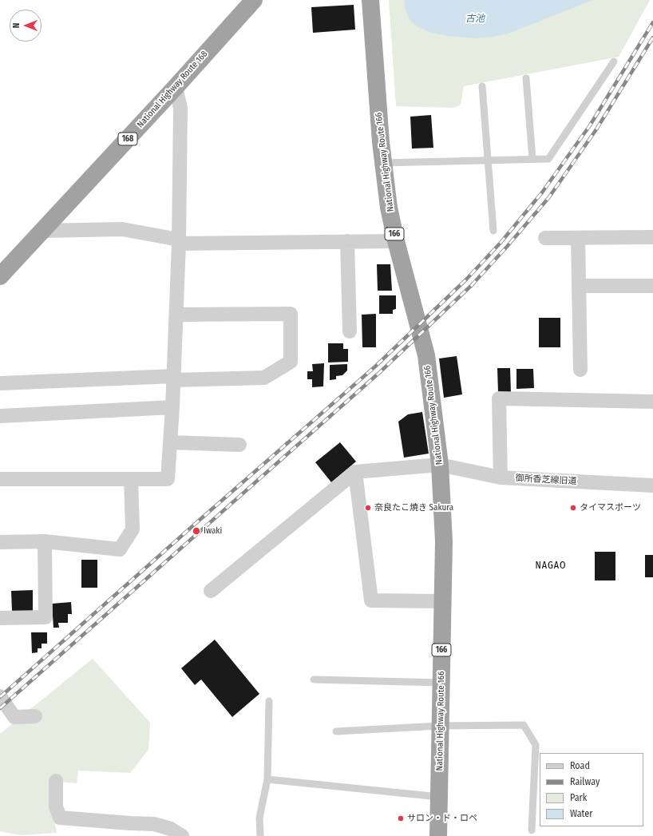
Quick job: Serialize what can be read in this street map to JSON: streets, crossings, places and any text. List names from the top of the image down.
{
  "streets": {
    "highway": [
      "National Highway Route 168",
      "168",
      "National Highway Route 166",
      "166"
    ],
    "street": ["御所香芝線旧道"]
  },
  "crossings": [
    ["National Highway Route 166", "御所香芝線旧道"]
  ],
  "districts": ["NAGAO"],
  "water": ["古池"],
  "places": [
    "奈良たこ焼き Sakura",
    "タイマスポーツ",
    "Iwaki",
    "サロン・ド・ロペ"
  ],
  "legend": [
    "Road",
    "Railway",
    "Park",
    "Water"
  ],
  "north": "left"
}
